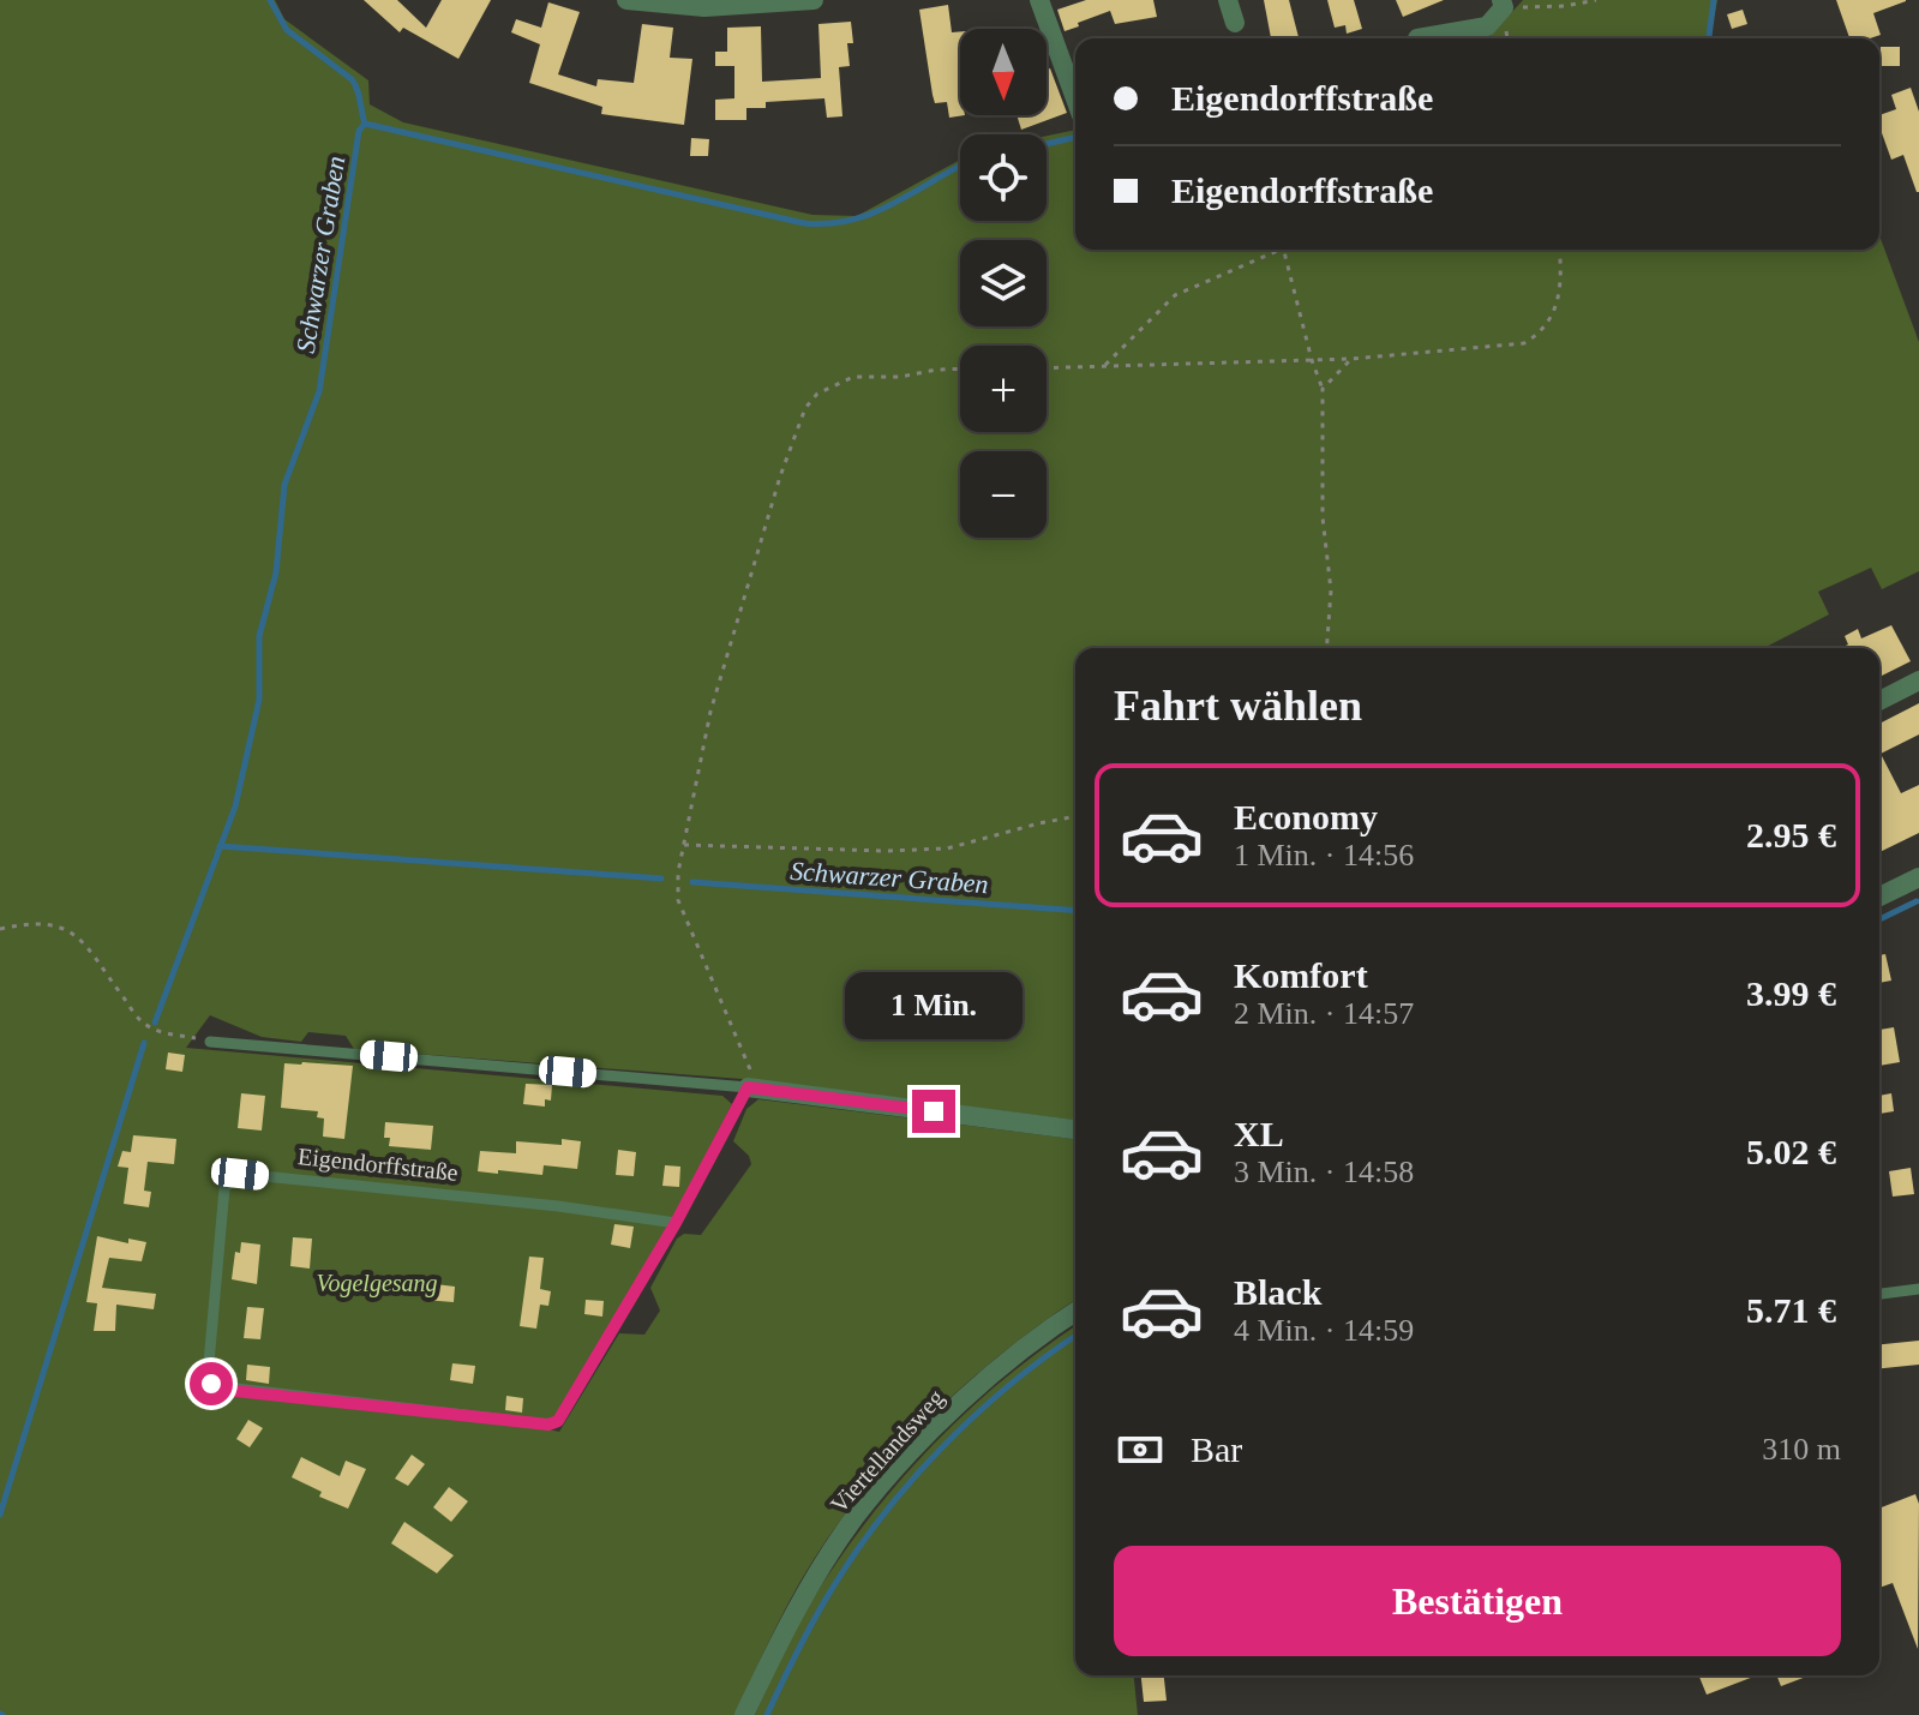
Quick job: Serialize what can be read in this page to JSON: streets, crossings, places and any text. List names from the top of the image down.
{
  "streets": {
    "street": ["Viertellandsweg"],
    "lane": ["Eigendorffstraße"]
  },
  "water": ["Schwarzer Graben"],
  "parks": ["Vogelgesang"],
  "north": "bottom",
  "page": {
    "map_buttons": ["+", "−"],
    "banner": ["Eigendorffstraße", "Eigendorffstraße"],
    "heading": "Fahrt wählen",
    "list": [
      {
        "name": "Economy",
        "note": "1 Min. · 14:56",
        "value": "2.95 €"
      },
      {
        "name": "Komfort",
        "note": "2 Min. · 14:57",
        "value": "3.99 €"
      },
      {
        "name": "XL",
        "note": "3 Min. · 14:58",
        "value": "5.02 €"
      },
      {
        "name": "Black",
        "note": "4 Min. · 14:59",
        "value": "5.71 €"
      }
    ],
    "bubble": "1 Min.",
    "pay": ["Bar", "310 m"],
    "buttons": "Bestätigen"
  }
}
